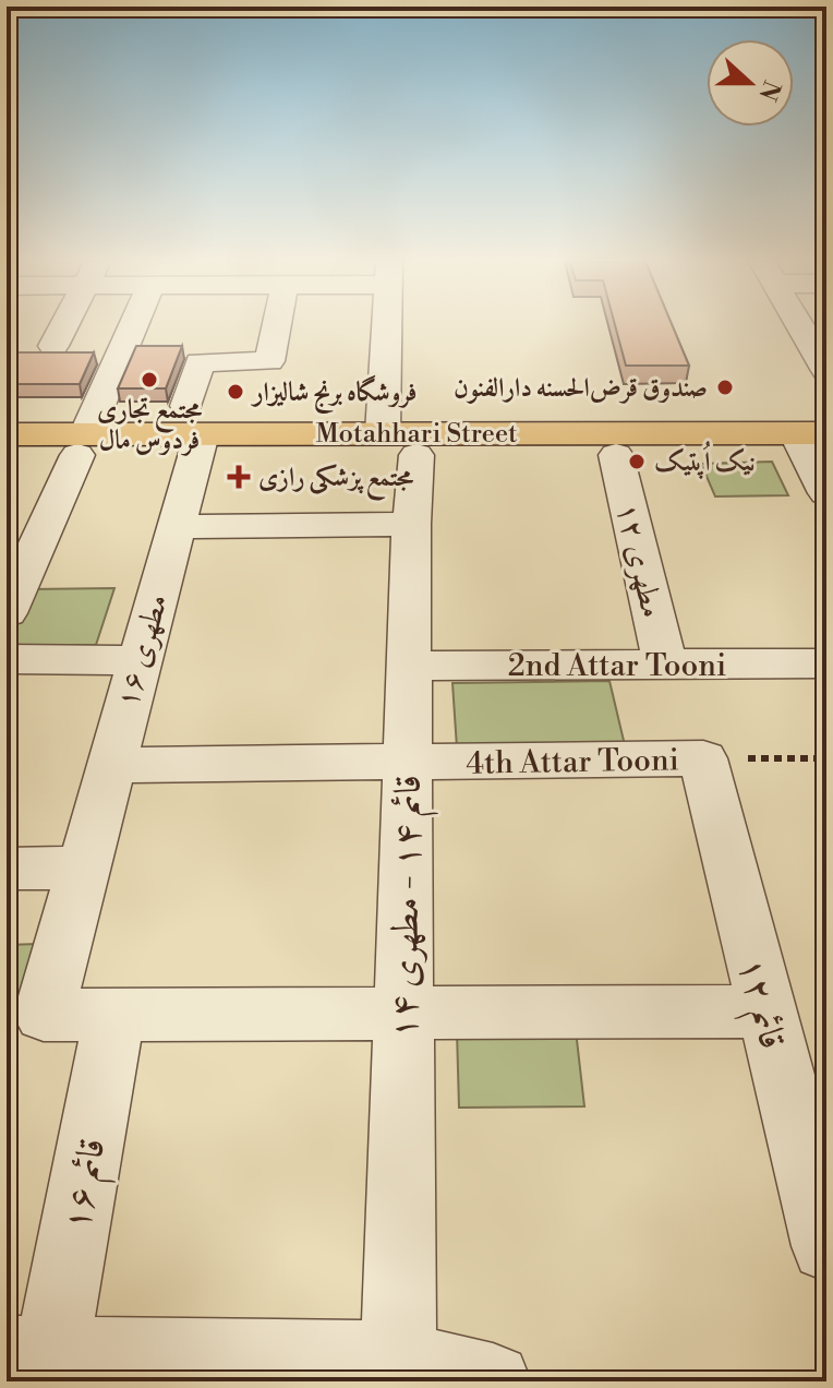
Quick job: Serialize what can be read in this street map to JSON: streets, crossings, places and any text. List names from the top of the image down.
{
  "streets": {
    "main road": ["Motahhari Street"],
    "street": [
      "مطهری ۱۲",
      "مطهری ۱۶",
      "2nd Attar Tooni",
      "4th Attar Tooni",
      "قائم ۱۴ - مطهری ۱۴",
      "قائم ۱۲",
      "قائم ۱۶"
    ]
  },
  "crossings": [
    ["Motahhari Street", "مطهری ۱۶"],
    ["Motahhari Street", "قائم ۱۴ - مطهری ۱۴"],
    ["مطهری ۱۲", "2nd Attar Tooni"],
    ["مطهری ۱۶", "4th Attar Tooni"],
    ["مطهری ۱۶", "قائم ۱۶"],
    ["2nd Attar Tooni", "قائم ۱۴ - مطهری ۱۴"],
    ["4th Attar Tooni", "قائم ۱۴ - مطهری ۱۴"],
    ["4th Attar Tooni", "قائم ۱۲"]
  ],
  "places": {
    "other": [
      "مجتمع تجاری فردوس مال",
      "صندوق قرض‌الحسنه دارالفنون",
      "فروشگاه برنج شالیزار",
      "نیک اُپتیک"
    ],
    "health": ["مجتمع پزشکی رازی"]
  },
  "north": "right"
}
